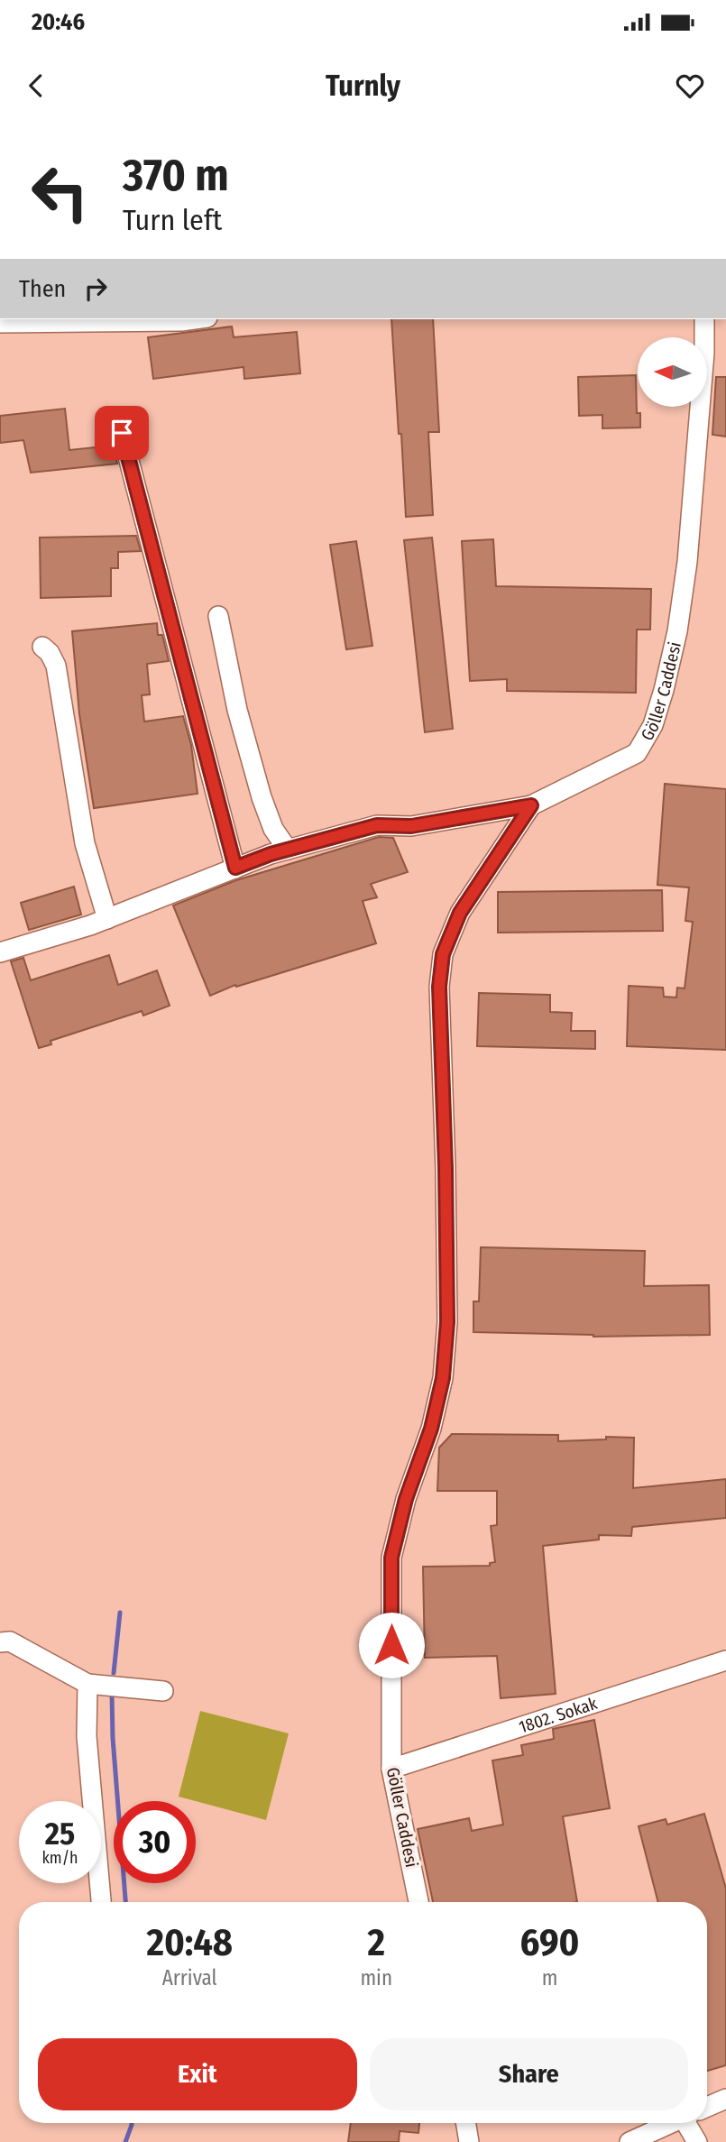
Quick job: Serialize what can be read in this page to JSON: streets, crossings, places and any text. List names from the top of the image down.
{
  "streets": {
    "street": ["Göller Caddesi", "1802. Sokak"]
  },
  "crossings": [
    ["Göller Caddesi", "1802. Sokak"]
  ],
  "north": "left",
  "page": {
    "status": "20:46",
    "header": "Turnly",
    "turn": ["370 m", "Turn left"],
    "then": "Then",
    "speed": "25 km/h",
    "limit": "30",
    "eta": [
      "20:48",
      "Arrival",
      "2",
      "min",
      "690",
      "m"
    ],
    "buttons": ["Exit", "Share"]
  }
}
